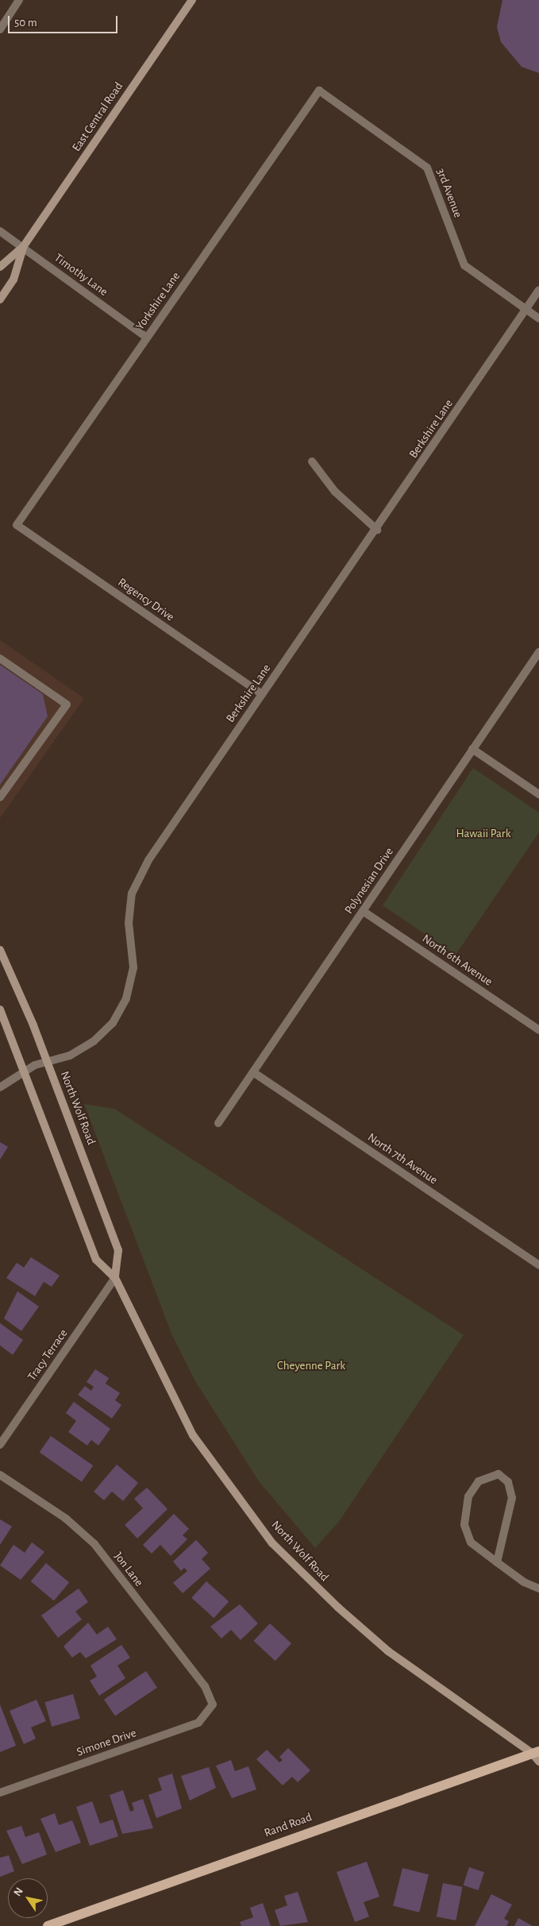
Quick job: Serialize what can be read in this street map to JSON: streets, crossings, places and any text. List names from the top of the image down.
{
  "streets": {
    "main road": ["East Central Road", "North Wolf Road", "Rand Road"],
    "street": [
      "3rd Avenue",
      "Timothy Lane",
      "Yorkshire Lane",
      "Berkshire Lane",
      "Regency Drive",
      "Polynesian Drive",
      "North 6th Avenue",
      "North 7th Avenue",
      "Tracy Terrace",
      "Jon Lane",
      "Simone Drive"
    ]
  },
  "crossings": [
    ["East Central Road", "Timothy Lane"],
    ["3rd Avenue", "Yorkshire Lane"],
    ["3rd Avenue", "Berkshire Lane"],
    ["Timothy Lane", "Yorkshire Lane"],
    ["Yorkshire Lane", "Regency Drive"],
    ["Berkshire Lane", "Regency Drive"],
    ["Berkshire Lane", "North Wolf Road"],
    ["Polynesian Drive", "North 6th Avenue"],
    ["Polynesian Drive", "North 7th Avenue"],
    ["North Wolf Road", "Tracy Terrace"],
    ["North Wolf Road", "Rand Road"],
    ["Jon Lane", "Simone Drive"]
  ],
  "parks": ["Hawaii Park", "Cheyenne Park"],
  "scale_bar": "50 m",
  "north": "top left"
}
